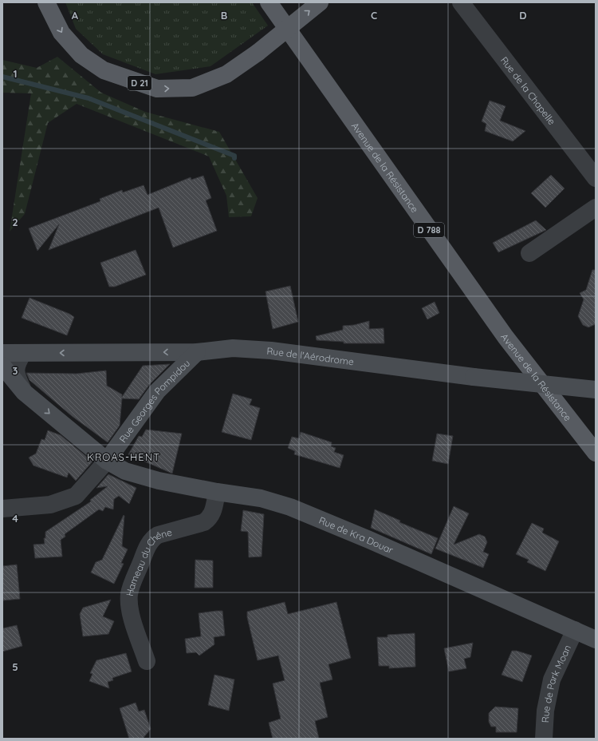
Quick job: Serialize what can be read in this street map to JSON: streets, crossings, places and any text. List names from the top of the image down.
{
  "streets": {
    "main road": ["D 21", "Avenue de la Résistance", "D 788"],
    "street": [
      "Rue de la Chapelle",
      "Rue de l'Aérodrome",
      "Rue Georges Pompidou",
      "Rue de Kra Douar",
      "Hameau du Chêne",
      "Rue de Park Moan"
    ]
  },
  "crossings": [
    ["Rue de l'Aérodrome", "Rue Georges Pompidou"],
    ["Rue Georges Pompidou", "Rue de Kra Douar"],
    ["Rue de Kra Douar", "Hameau du Chêne"],
    ["Rue de Kra Douar", "Rue de Park Moan"]
  ],
  "districts": ["KROAS-HENT"],
  "grid": {
    "columns": [
      "A",
      "B",
      "C",
      "D"
    ],
    "rows": [
      "1",
      "2",
      "3",
      "4",
      "5"
    ]
  }
}
